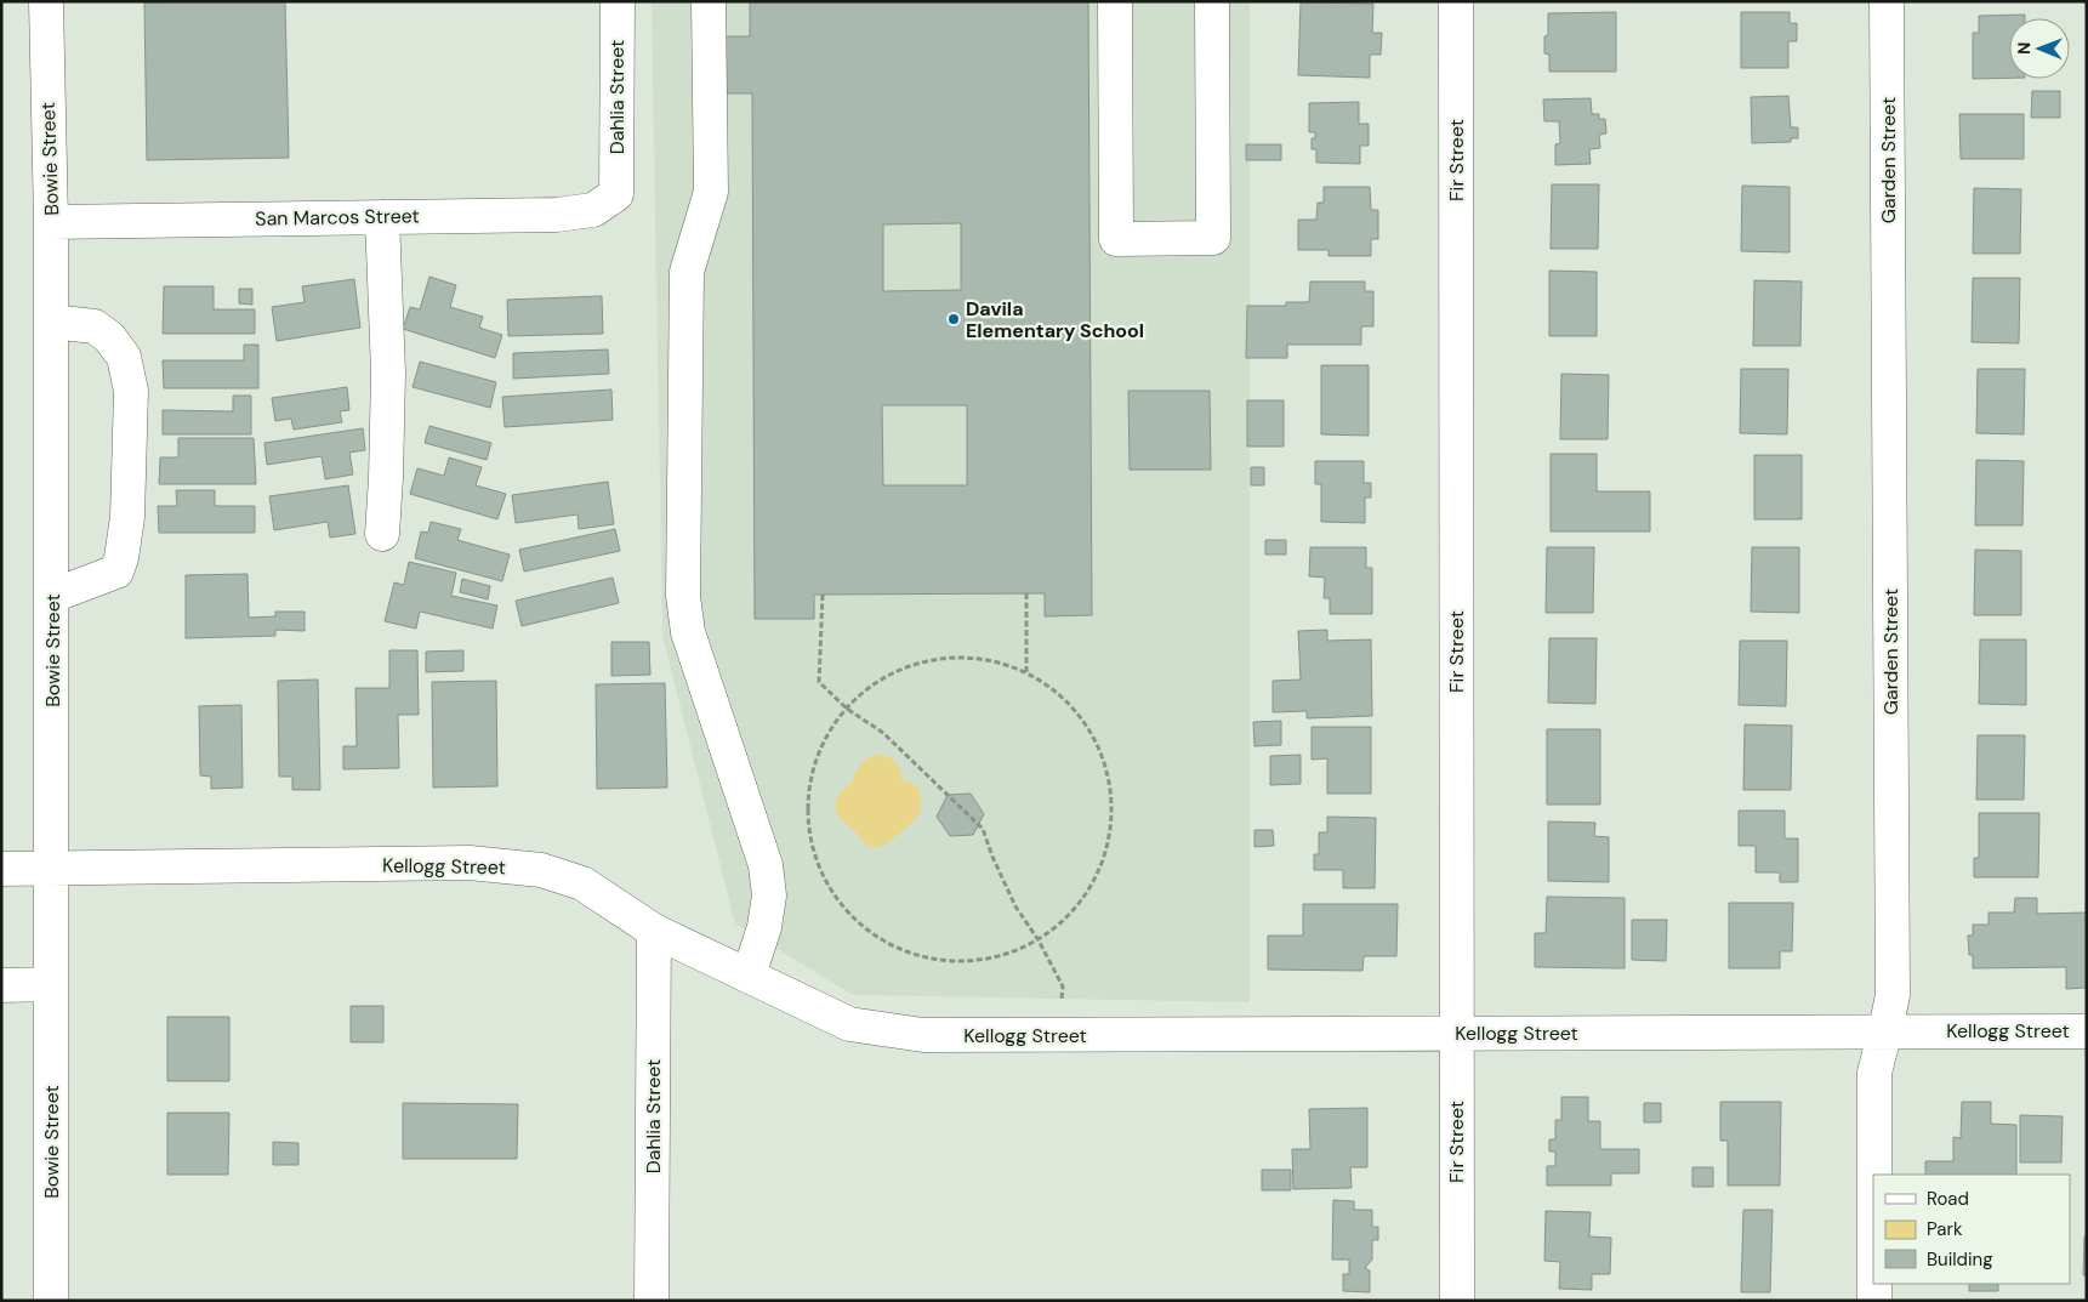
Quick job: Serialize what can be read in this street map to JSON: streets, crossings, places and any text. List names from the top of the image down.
{
  "streets": {
    "street": [
      "Dahlia Street",
      "Bowie Street",
      "Fir Street",
      "Garden Street",
      "San Marcos Street",
      "Kellogg Street"
    ]
  },
  "crossings": [
    ["Dahlia Street", "San Marcos Street"],
    ["Dahlia Street", "Kellogg Street"],
    ["Bowie Street", "San Marcos Street"],
    ["Bowie Street", "Kellogg Street"],
    ["Fir Street", "Kellogg Street"],
    ["Garden Street", "Kellogg Street"]
  ],
  "places": ["Davila Elementary School"],
  "legend": ["Road", "Park", "Building"],
  "north": "left"
}
